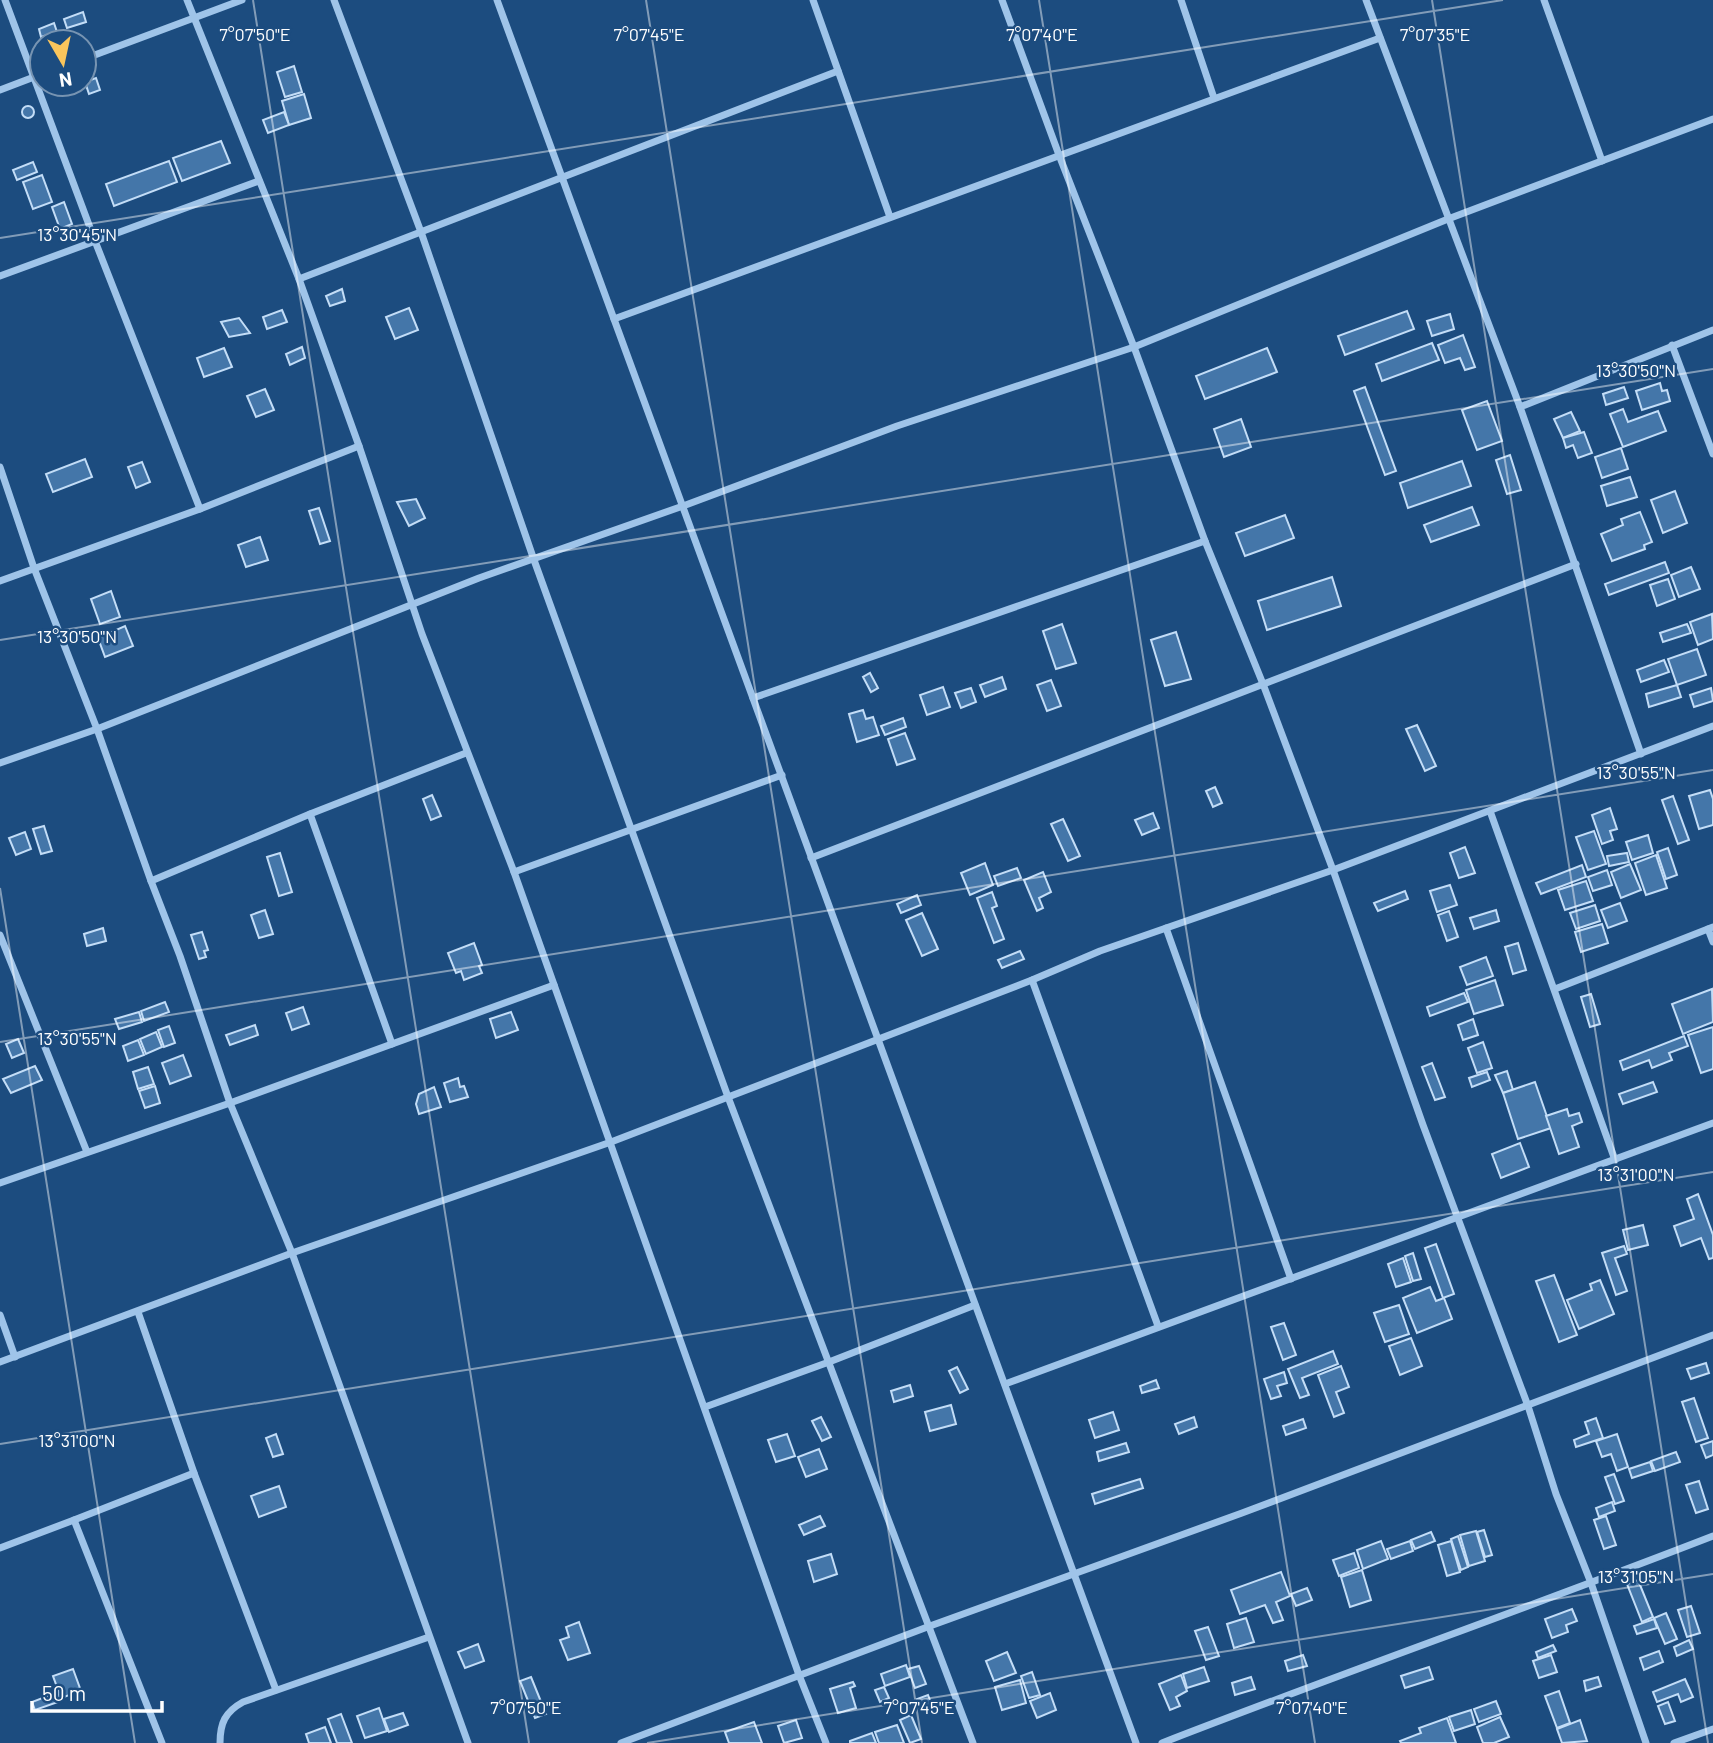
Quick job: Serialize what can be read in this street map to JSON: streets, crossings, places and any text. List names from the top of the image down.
{
  "scale_bar": "50 m",
  "north": "bottom",
  "coordinates": [
    "7°07'45\"E",
    "7°07'40\"E",
    "7°07'50\"E",
    "7°07'35\"E",
    "13°30'45\"N",
    "13°30'50\"N",
    "13°30'55\"N",
    "13°31'00\"N",
    "13°31'05\"N"
  ]
}
